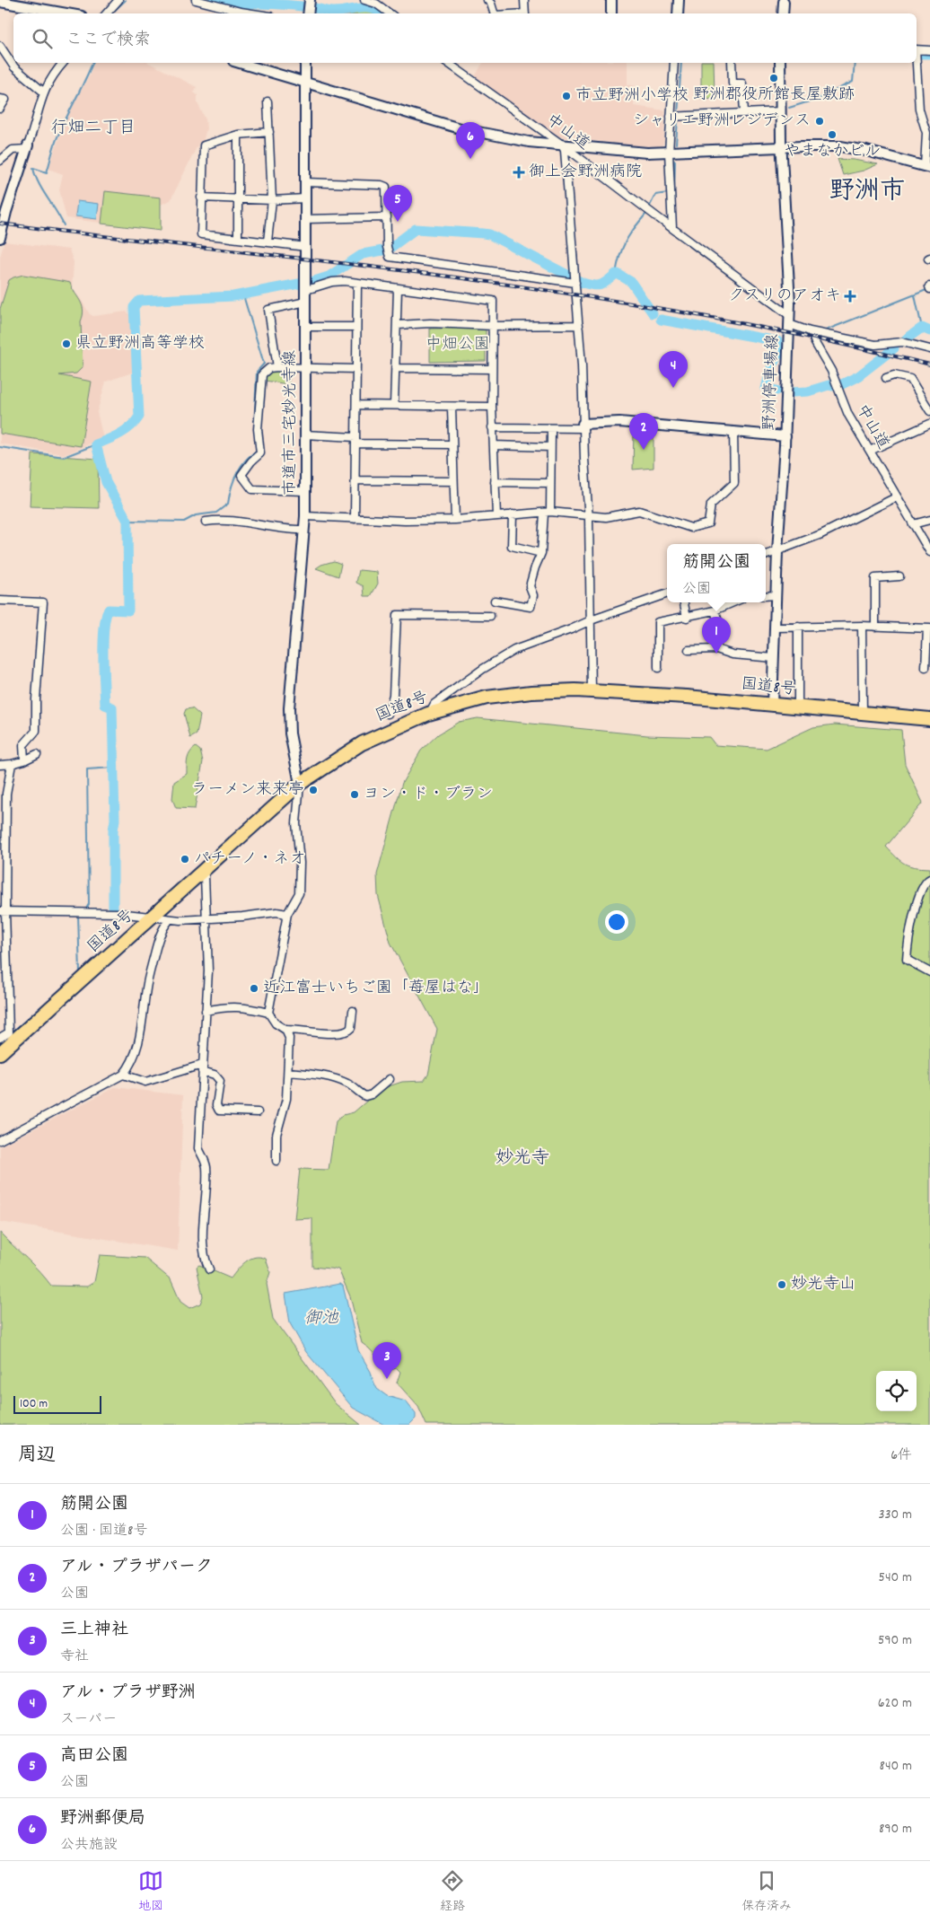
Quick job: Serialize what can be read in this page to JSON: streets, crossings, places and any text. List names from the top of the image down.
{
  "streets": {
    "highway": ["国道8号"],
    "street": ["中山道", "野洲停車場線", "市道市三宅妙光寺線"]
  },
  "crossings": [
    ["中山道", "野洲停車場線"],
    ["野洲停車場線", "国道8号"],
    ["市道市三宅妙光寺線", "国道8号"]
  ],
  "districts": ["行畑二丁目", "野洲市", "妙光寺"],
  "water": ["御池"],
  "parks": ["中畑公園"],
  "places": {
    "other": [
      "野洲郡役所館長屋敷跡",
      "市立野洲小学校",
      "シャリエ野洲レジデンス",
      "やまなかビル",
      "県立野洲高等学校",
      "ラーメン来来亭",
      "ヨン・ド・ブラン",
      "パチーノ・ネオ",
      "近江富士いちご園「苺屋はな」",
      "妙光寺山"
    ],
    "health": ["御上会野洲病院", "クスリのアオキ"]
  },
  "scale_bar": "100 m",
  "page": {
    "search": "ここで検索",
    "pins": [
      "6",
      "5",
      "4",
      "2",
      "1",
      "3"
    ],
    "popup": ["筋開公園", "公園"],
    "scale": "100 m",
    "heading": ["周辺", "6件"],
    "list": [
      {
        "mark": "1",
        "name": "筋開公園",
        "note": "公園 · 国道8号",
        "value": "330 m"
      },
      {
        "mark": "2",
        "name": "アル・プラザパーク",
        "note": "公園",
        "value": "540 m"
      },
      {
        "mark": "3",
        "name": "三上神社",
        "note": "寺社",
        "value": "590 m"
      },
      {
        "mark": "4",
        "name": "アル・プラザ野洲",
        "note": "スーパー",
        "value": "620 m"
      },
      {
        "mark": "5",
        "name": "高田公園",
        "note": "公園",
        "value": "840 m"
      },
      {
        "mark": "6",
        "name": "野洲郵便局",
        "note": "公共施設",
        "value": "890 m"
      }
    ],
    "nav": ["地図", "経路", "保存済み"]
  }
}
